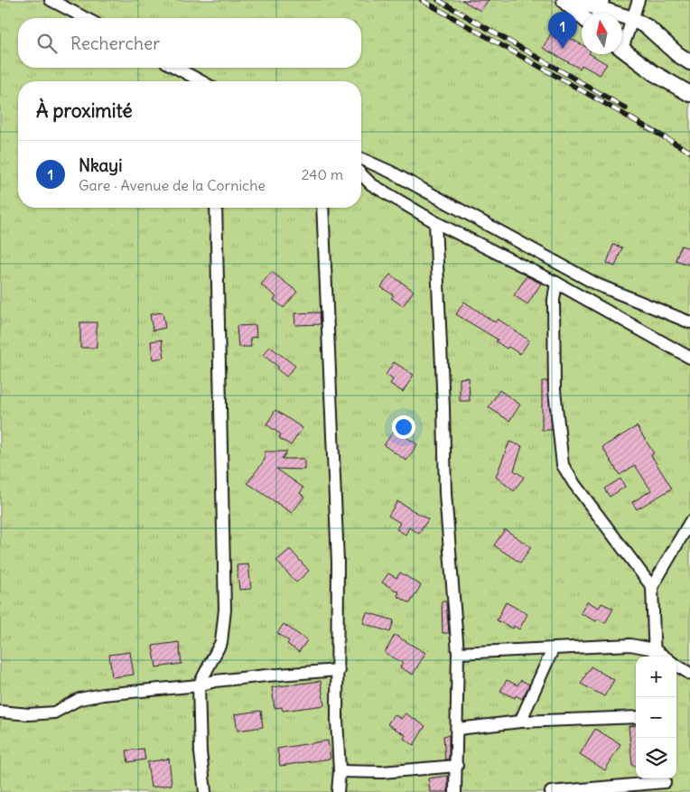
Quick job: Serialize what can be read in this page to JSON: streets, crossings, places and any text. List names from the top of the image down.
{
  "north": "top",
  "page": {
    "pins": "1",
    "search": "Rechercher",
    "heading": "À proximité",
    "list": [
      {
        "mark": "1",
        "name": "Nkayi",
        "note": "Gare · Avenue de la Corniche",
        "value": "240 m"
      }
    ],
    "map_buttons": ["+", "−"]
  }
}
